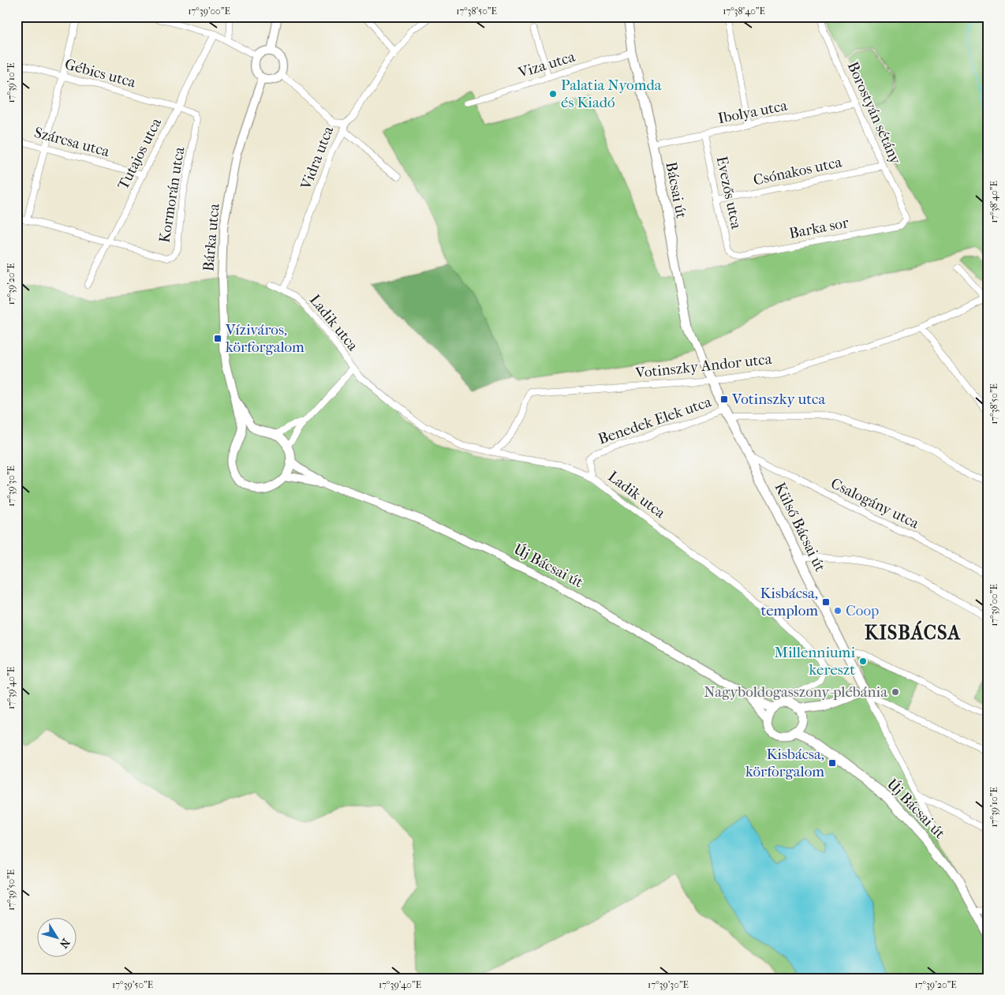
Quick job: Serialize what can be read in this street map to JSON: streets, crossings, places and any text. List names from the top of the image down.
{
  "streets": {
    "main road": ["Bácsai út", "Külső Bácsai út", "Új Bácsai út"],
    "street": [
      "Viza utca",
      "Gébics utca",
      "Ibolya utca",
      "Borostyán sétány",
      "Szárcsa utca",
      "Tutajos utca",
      "Vidra utca",
      "Csónakos utca",
      "Evezős utca",
      "Kormorán utca",
      "Barka sor",
      "Bárka utca",
      "Ladik utca",
      "Votinszky Andor utca",
      "Benedek Elek utca",
      "Csalogány utca"
    ]
  },
  "crossings": [
    ["Viza utca", "Bácsai út"],
    ["Gébics utca", "Tutajos utca"],
    ["Gébics utca", "Kormorán utca"],
    ["Ibolya utca", "Borostyán sétány"],
    ["Ibolya utca", "Bácsai út"],
    ["Ibolya utca", "Evezős utca"],
    ["Borostyán sétány", "Csónakos utca"],
    ["Borostyán sétány", "Barka sor"],
    ["Szárcsa utca", "Tutajos utca"],
    ["Tutajos utca", "Kormorán utca"],
    ["Vidra utca", "Ladik utca"],
    ["Csónakos utca", "Evezős utca"],
    ["Bácsai út", "Külső Bácsai út"],
    ["Evezős utca", "Barka sor"],
    ["Ladik utca", "Votinszky Andor utca"],
    ["Ladik utca", "Benedek Elek utca"],
    ["Ladik utca", "Új Bácsai út"],
    ["Votinszky Andor utca", "Külső Bácsai út"],
    ["Benedek Elek utca", "Külső Bácsai út"],
    ["Csalogány utca", "Külső Bácsai út"]
  ],
  "districts": ["KISBÁCSA"],
  "places": {
    "other": [
      "Palatia Nyomda és Kiadó",
      "Coop",
      "Millenniumi kereszt",
      "Nagyboldogasszony-plébánia"
    ],
    "transit": [
      "Víziváros, körforgalom",
      "Votinszky utca",
      "Kisbácsa, templom",
      "Kisbácsa, körforgalom"
    ]
  },
  "north": "bottom right",
  "coordinates": [
    "17°39'00\"E",
    "17°38'50\"E",
    "17°38'40\"E",
    "17°39'10\"E",
    "17°39'20\"E",
    "17°39'30\"E",
    "17°39'40\"E",
    "17°39'50\"E"
  ]
}
